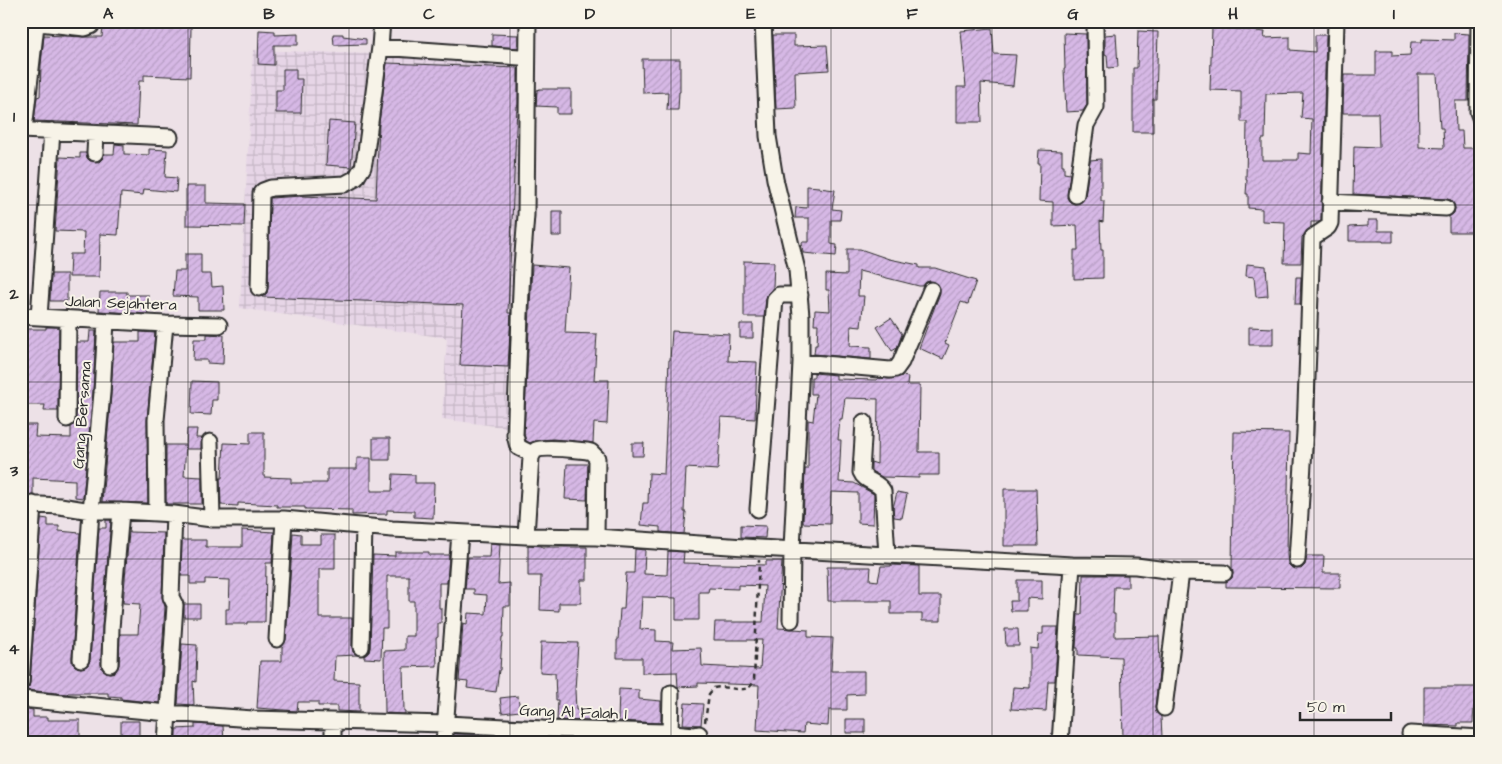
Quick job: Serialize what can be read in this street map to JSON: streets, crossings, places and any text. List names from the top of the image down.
{
  "streets": {
    "street": ["Jalan Sejahtera", "Gang Bersama", "Gang Al Falah 1"]
  },
  "crossings": [
    ["Jalan Sejahtera", "Gang Bersama"]
  ],
  "scale_bar": "50 m",
  "grid": {
    "columns": [
      "A",
      "B",
      "C",
      "D",
      "E",
      "F",
      "G",
      "H",
      "I"
    ],
    "rows": [
      "1",
      "2",
      "3",
      "4"
    ]
  }
}
